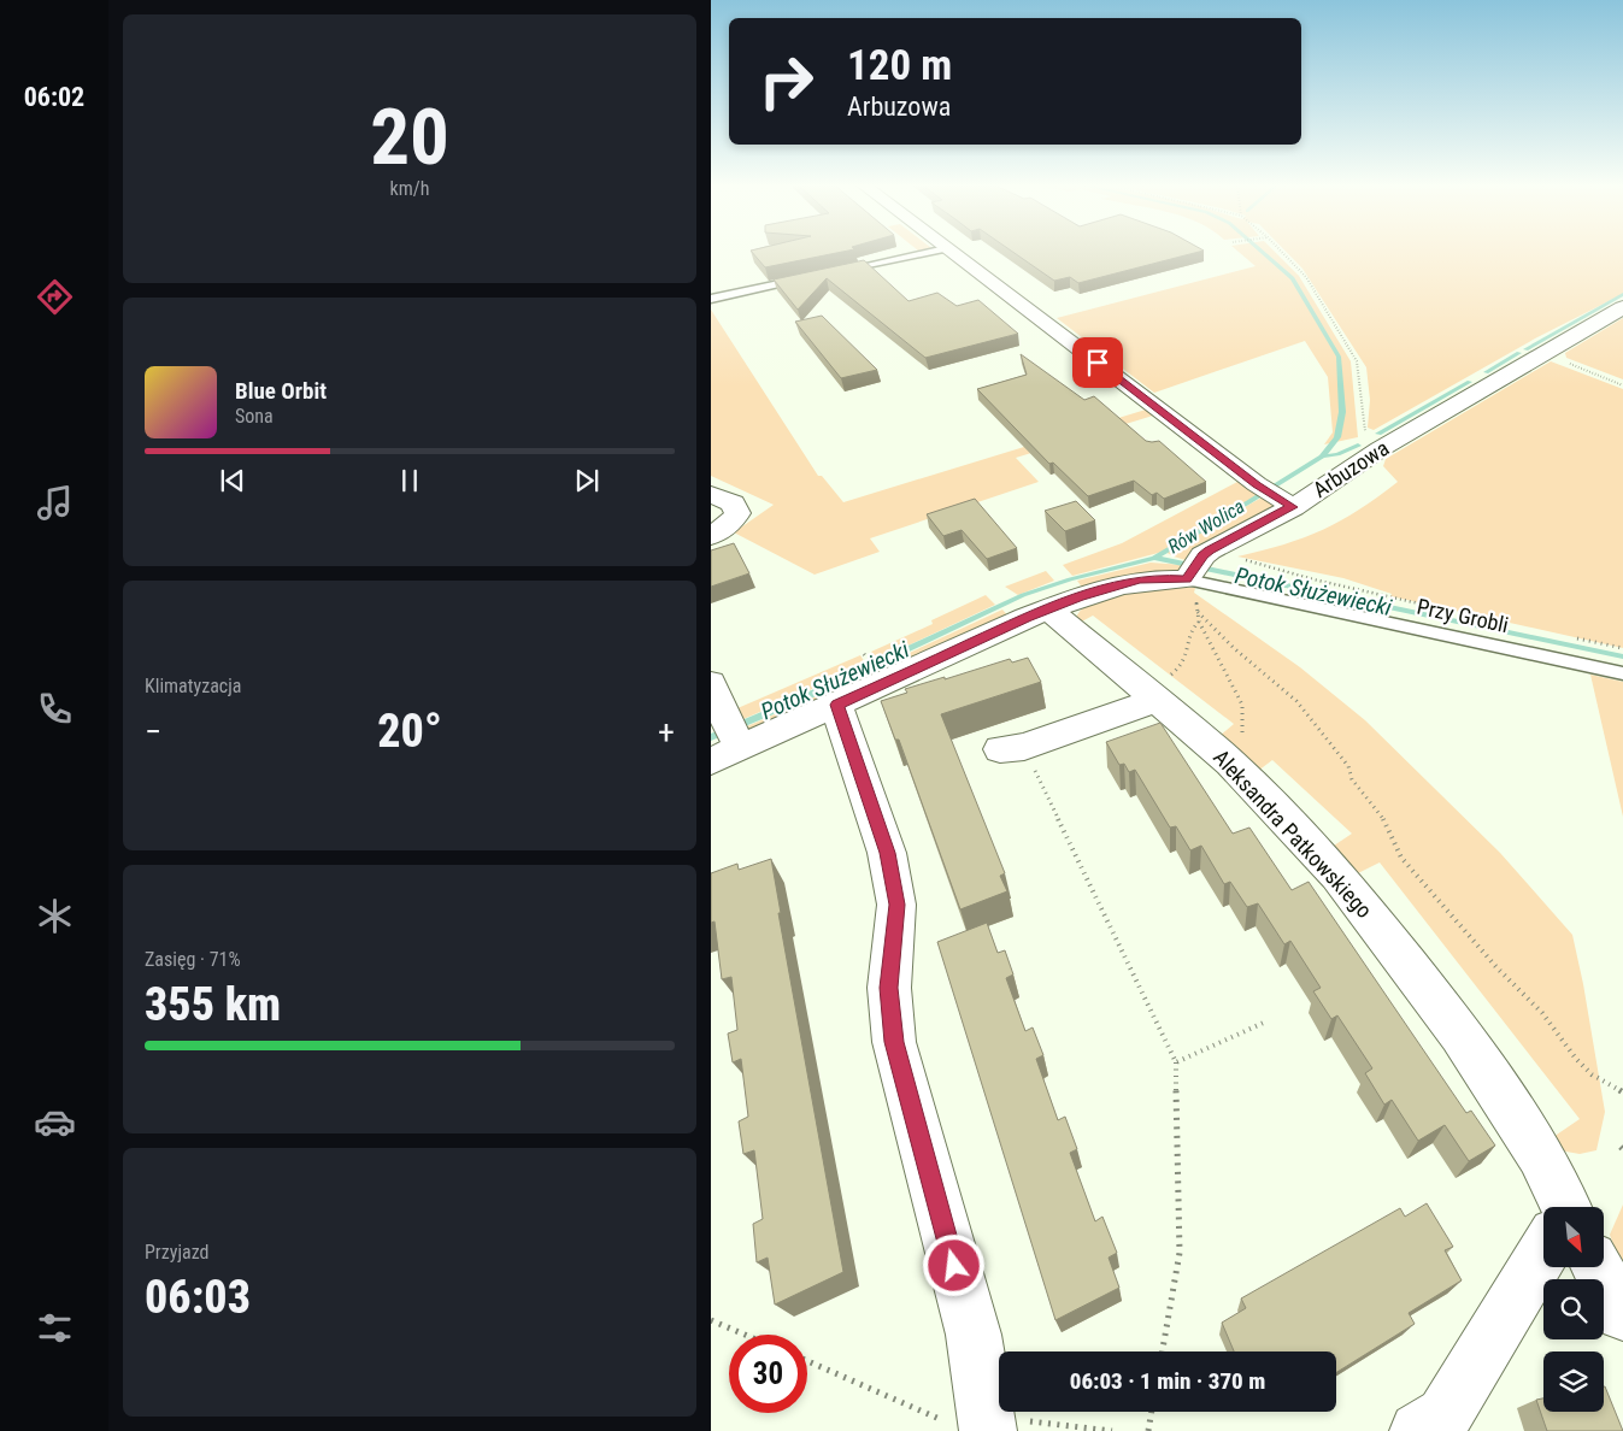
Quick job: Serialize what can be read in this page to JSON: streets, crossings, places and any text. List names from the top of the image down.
{
  "streets": {
    "street": ["Arbuzowa", "Aleksandra Patkowskiego"],
    "lane": ["Przy Grobli"]
  },
  "crossings": [
    ["Arbuzowa", "Przy Grobli"]
  ],
  "water": ["Rów Wolica", "Potok Służewiecki"],
  "north": "bottom right",
  "page": {
    "tabs": "06:02",
    "tile": [
      ["20", "km/h"],
      "Klimatyzacja",
      ["Zasięg · 71%", "355 km"],
      ["Przyjazd", "06:03"]
    ],
    "turn": ["120 m", "Arbuzowa"],
    "song": ["Blue Orbit", "Sona"],
    "heat": ["−", "20°", "+"],
    "limit": "30",
    "trip": "06:03 · 1 min · 370 m"
  }
}
